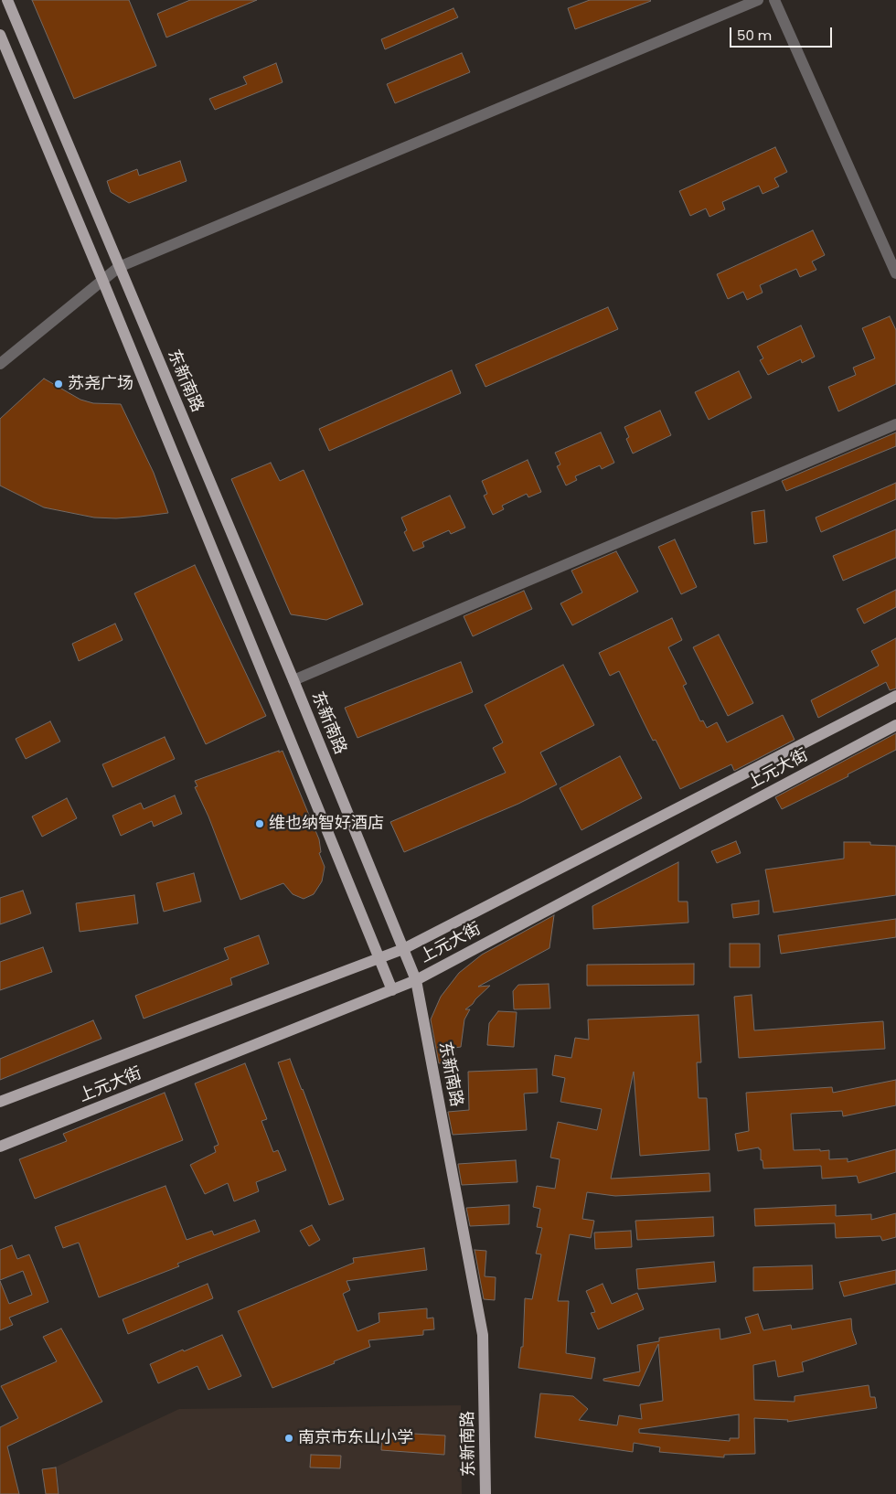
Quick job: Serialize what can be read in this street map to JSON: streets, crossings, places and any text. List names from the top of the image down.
{
  "streets": {
    "main road": ["东新南路", "上元大街"]
  },
  "crossings": [
    ["东新南路", "上元大街"]
  ],
  "places": ["苏尧广场", "维也纳智好酒店", "南京市东山小学"],
  "scale_bar": "50 m"
}
